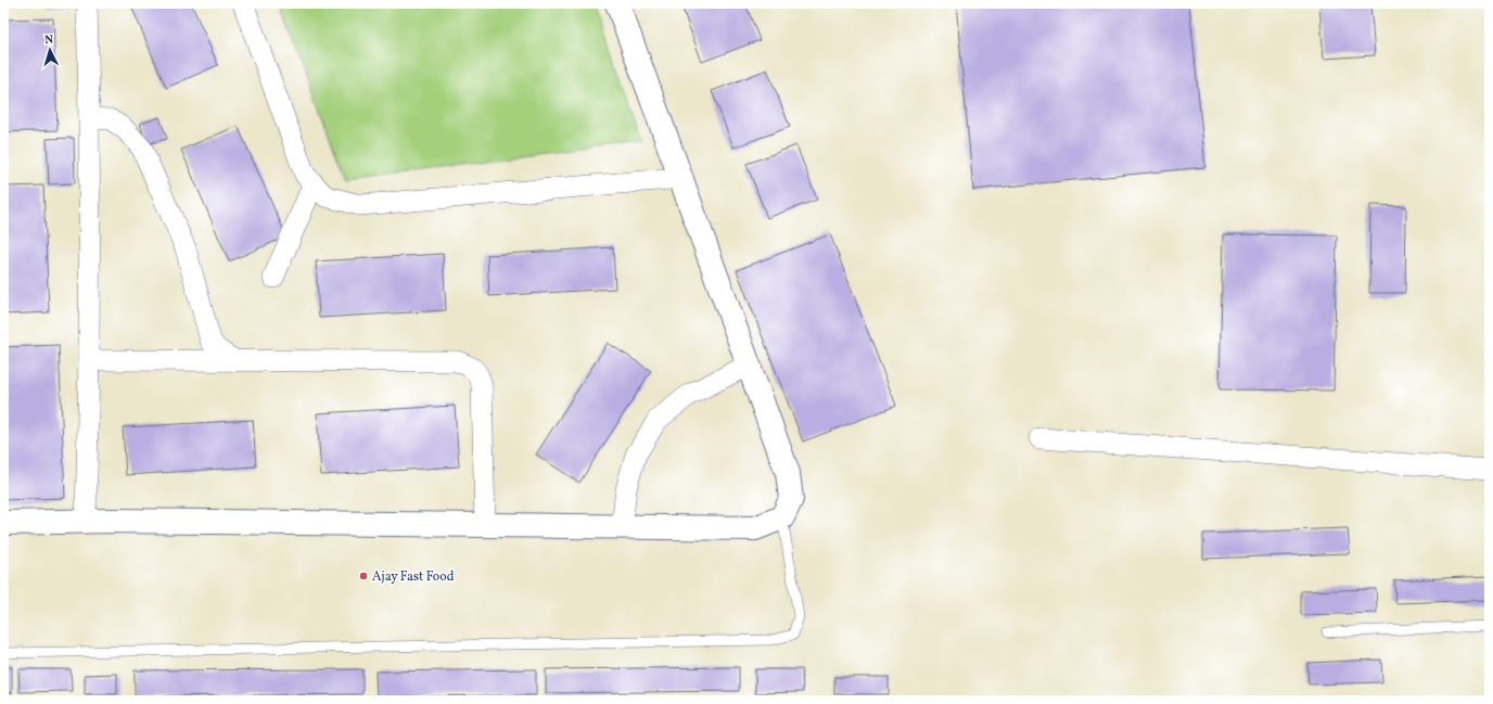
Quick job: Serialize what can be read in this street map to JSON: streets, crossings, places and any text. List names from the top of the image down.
{
  "places": ["Ajay Fast Food"],
  "north": "top"
}
